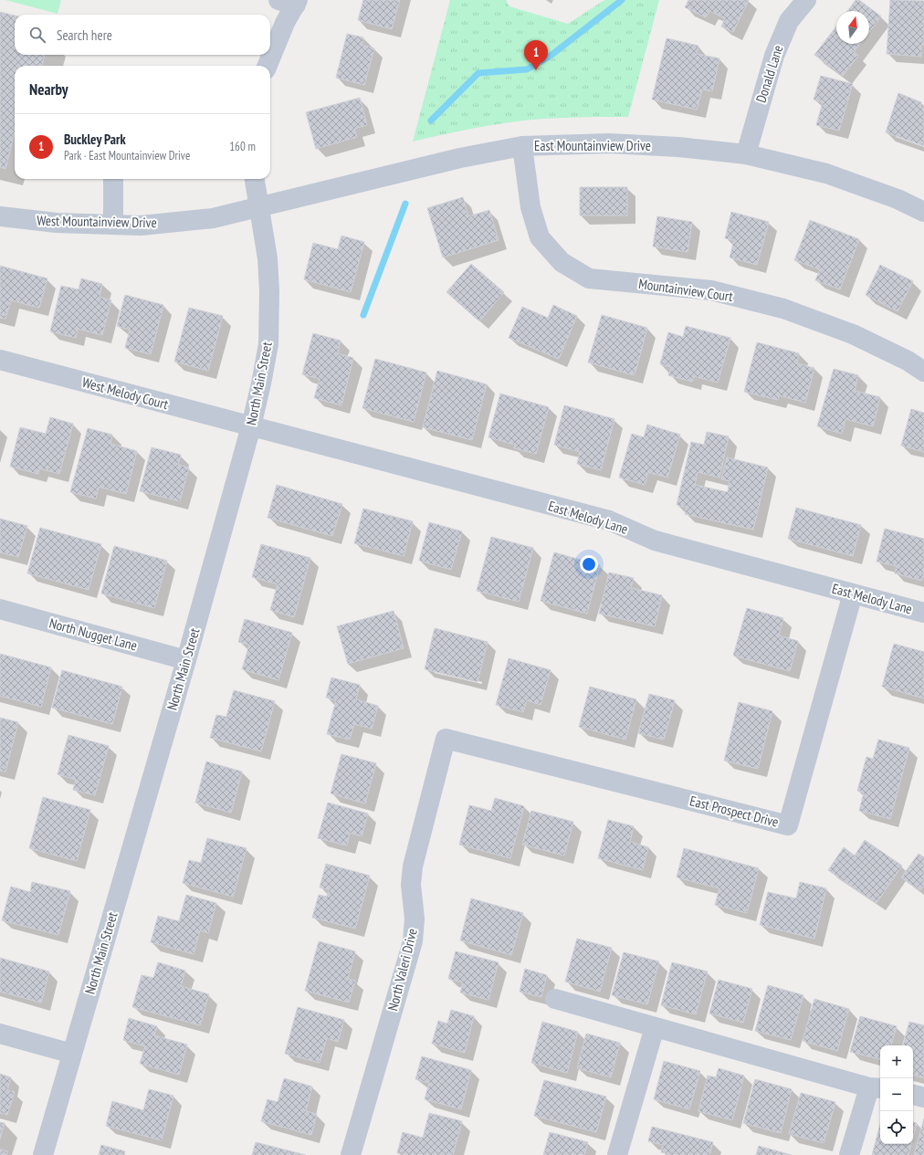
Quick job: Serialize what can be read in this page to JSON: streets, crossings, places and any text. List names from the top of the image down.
{
  "streets": {
    "street": [
      "Donald Lane",
      "East Mountainview Drive",
      "West Mountainview Drive",
      "Mountainview Court",
      "North Main Street",
      "West Melody Court",
      "East Melody Lane",
      "North Nugget Lane",
      "East Prospect Drive",
      "North Valeri Drive"
    ]
  },
  "crossings": [
    ["Donald Lane", "East Mountainview Drive"],
    ["East Mountainview Drive", "West Mountainview Drive"],
    ["East Mountainview Drive", "Mountainview Court"],
    ["East Mountainview Drive", "North Main Street"],
    ["West Mountainview Drive", "North Main Street"],
    ["North Main Street", "West Melody Court"],
    ["North Main Street", "East Melody Lane"],
    ["North Main Street", "North Nugget Lane"],
    ["West Melody Court", "East Melody Lane"],
    ["East Melody Lane", "East Prospect Drive"],
    ["East Prospect Drive", "North Valeri Drive"]
  ],
  "north": "top",
  "page": {
    "search": "Search here",
    "pins": "1",
    "heading": "Nearby",
    "list": [
      {
        "mark": "1",
        "name": "Buckley Park",
        "note": "Park · East Mountainview Drive",
        "value": "160 m"
      }
    ],
    "map_buttons": ["+", "−"]
  }
}
